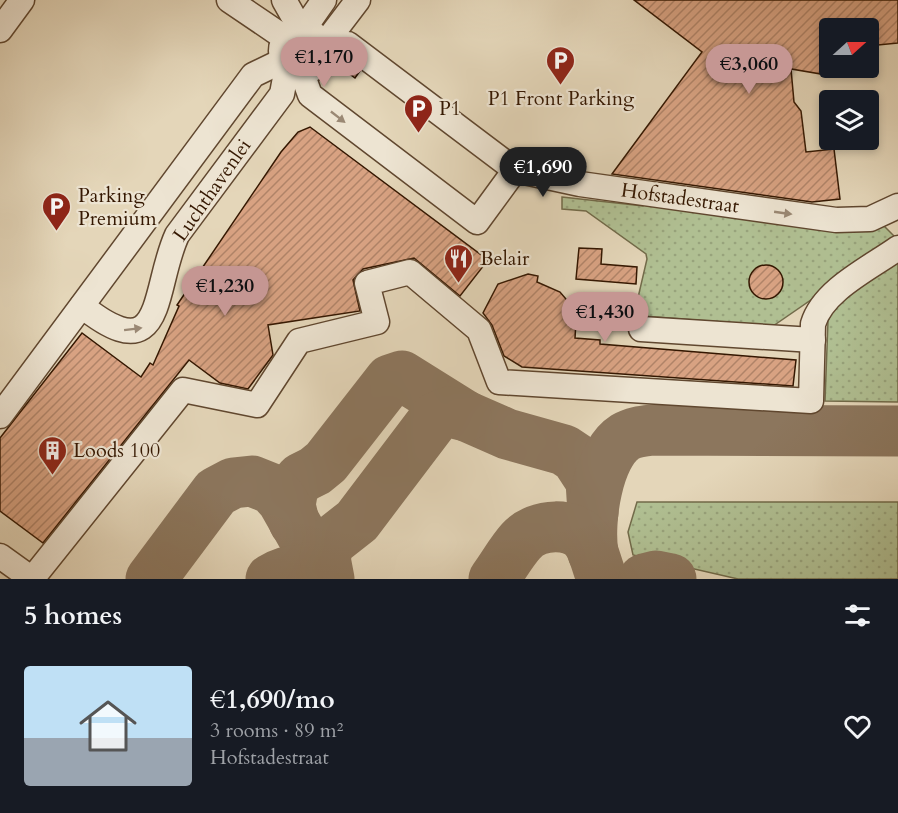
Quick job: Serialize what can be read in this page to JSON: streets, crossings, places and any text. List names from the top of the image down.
{
  "streets": {
    "street": ["Luchthavenlei", "Hofstadestraat"]
  },
  "places": {
    "parking": ["P1 Front Parking", "P1", "Parking Premium"],
    "restaurant": ["Belair"],
    "building": ["Loods 100"]
  },
  "north": "right",
  "page": {
    "price": [
      "€1,170",
      "€3,060",
      "€1,690",
      "€1,230",
      "€1,430"
    ],
    "heading": "5 homes",
    "list": [
      {
        "name": "€1,690/mo",
        "note": "3 rooms · 89 m² · Hofstadestraat"
      }
    ]
  }
}
